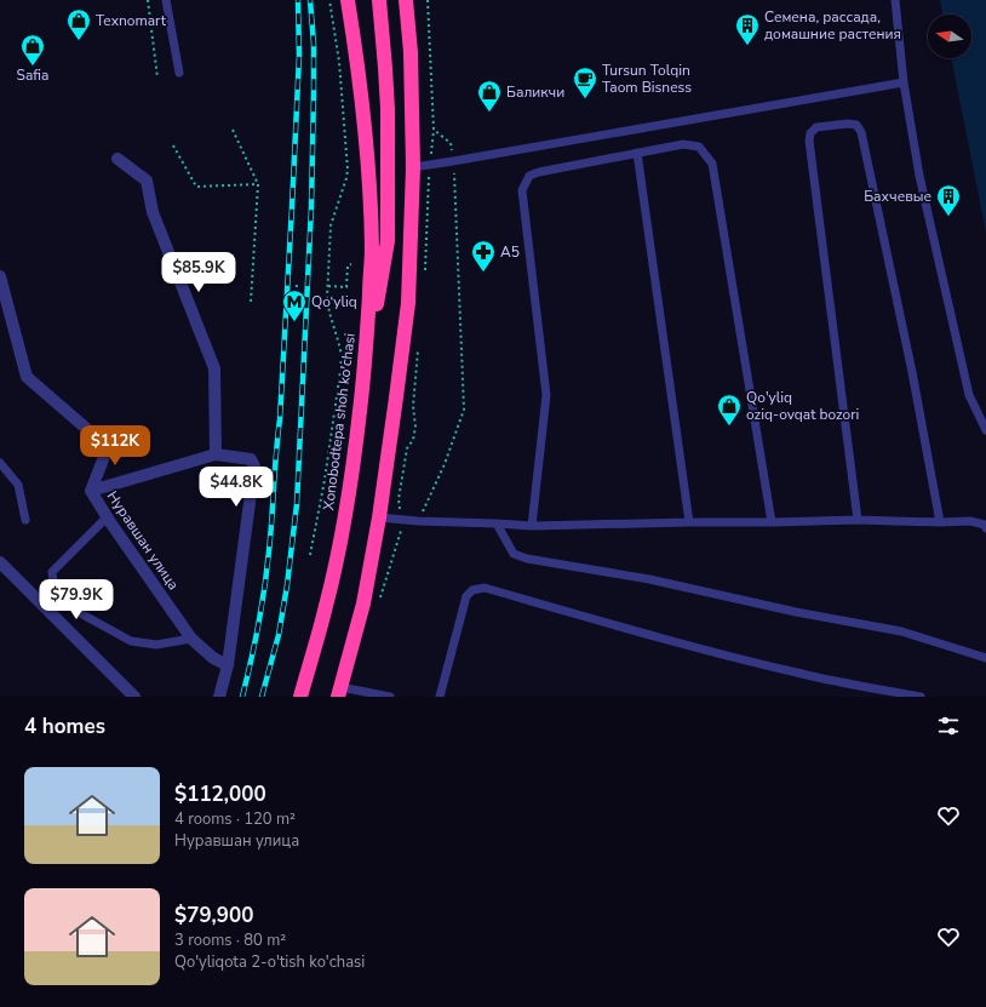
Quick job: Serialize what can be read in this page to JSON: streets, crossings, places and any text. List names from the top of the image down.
{
  "streets": {
    "highway": ["Xonobodtepa shoh ko'chasi"],
    "street": ["Нуравшан улица"]
  },
  "places": {
    "shop": [
      "Texnomart",
      "Safia",
      "Баликчи",
      "Qo'yliq oziq-ovqat bozori"
    ],
    "building": ["Семена, рассада, домашние растения", "Бахчевые"],
    "cafe": ["Tursun Tolqin Taom Bisness"],
    "pharmacy": ["А5"],
    "metro station": ["Qo‘yliq"]
  },
  "north": "left",
  "page": {
    "price": [
      "$85.9K",
      "$112K",
      "$44.8K",
      "$79.9K"
    ],
    "heading": "4 homes",
    "list": [
      {
        "name": "$112,000",
        "note": "4 rooms · 120 m² · Нуравшан улица"
      },
      {
        "name": "$79,900",
        "note": "3 rooms · 80 m² · Qo'yliqota 2-o'tish ko'chasi"
      }
    ]
  }
}
